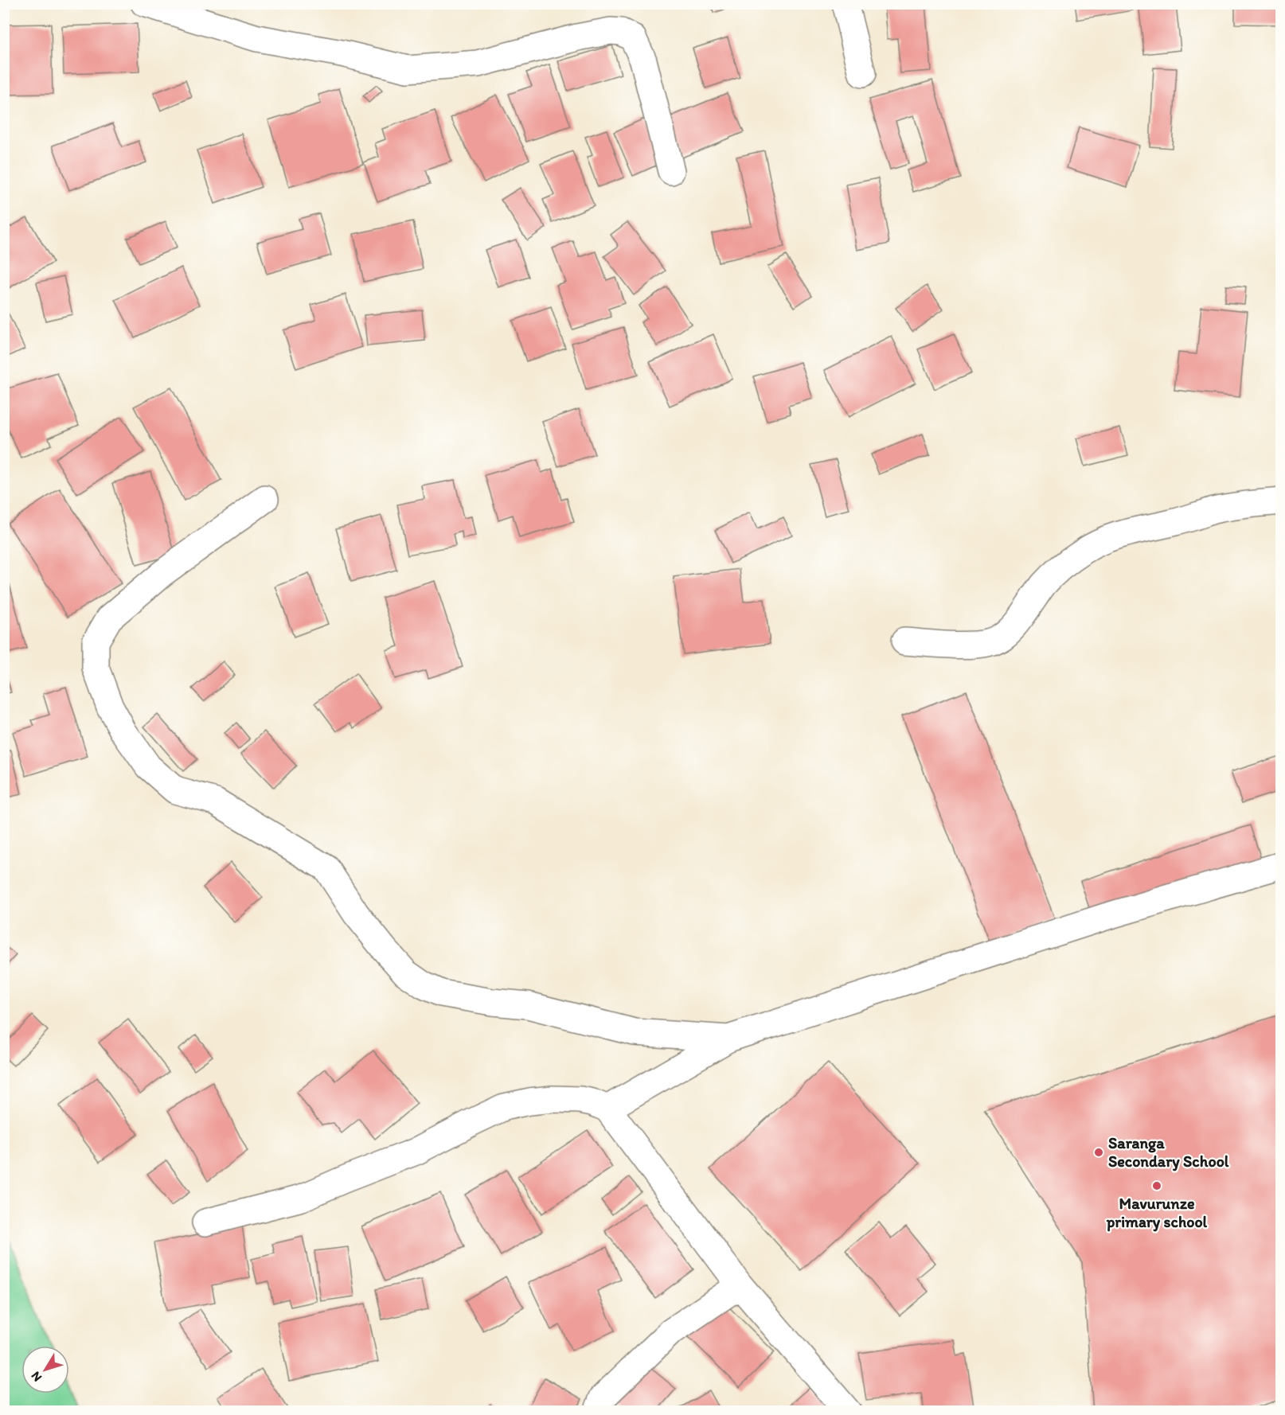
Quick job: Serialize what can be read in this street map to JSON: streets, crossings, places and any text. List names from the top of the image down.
{
  "places": ["Saranga Secondary School", "Mavurunze primary school"],
  "north": "bottom left"
}
